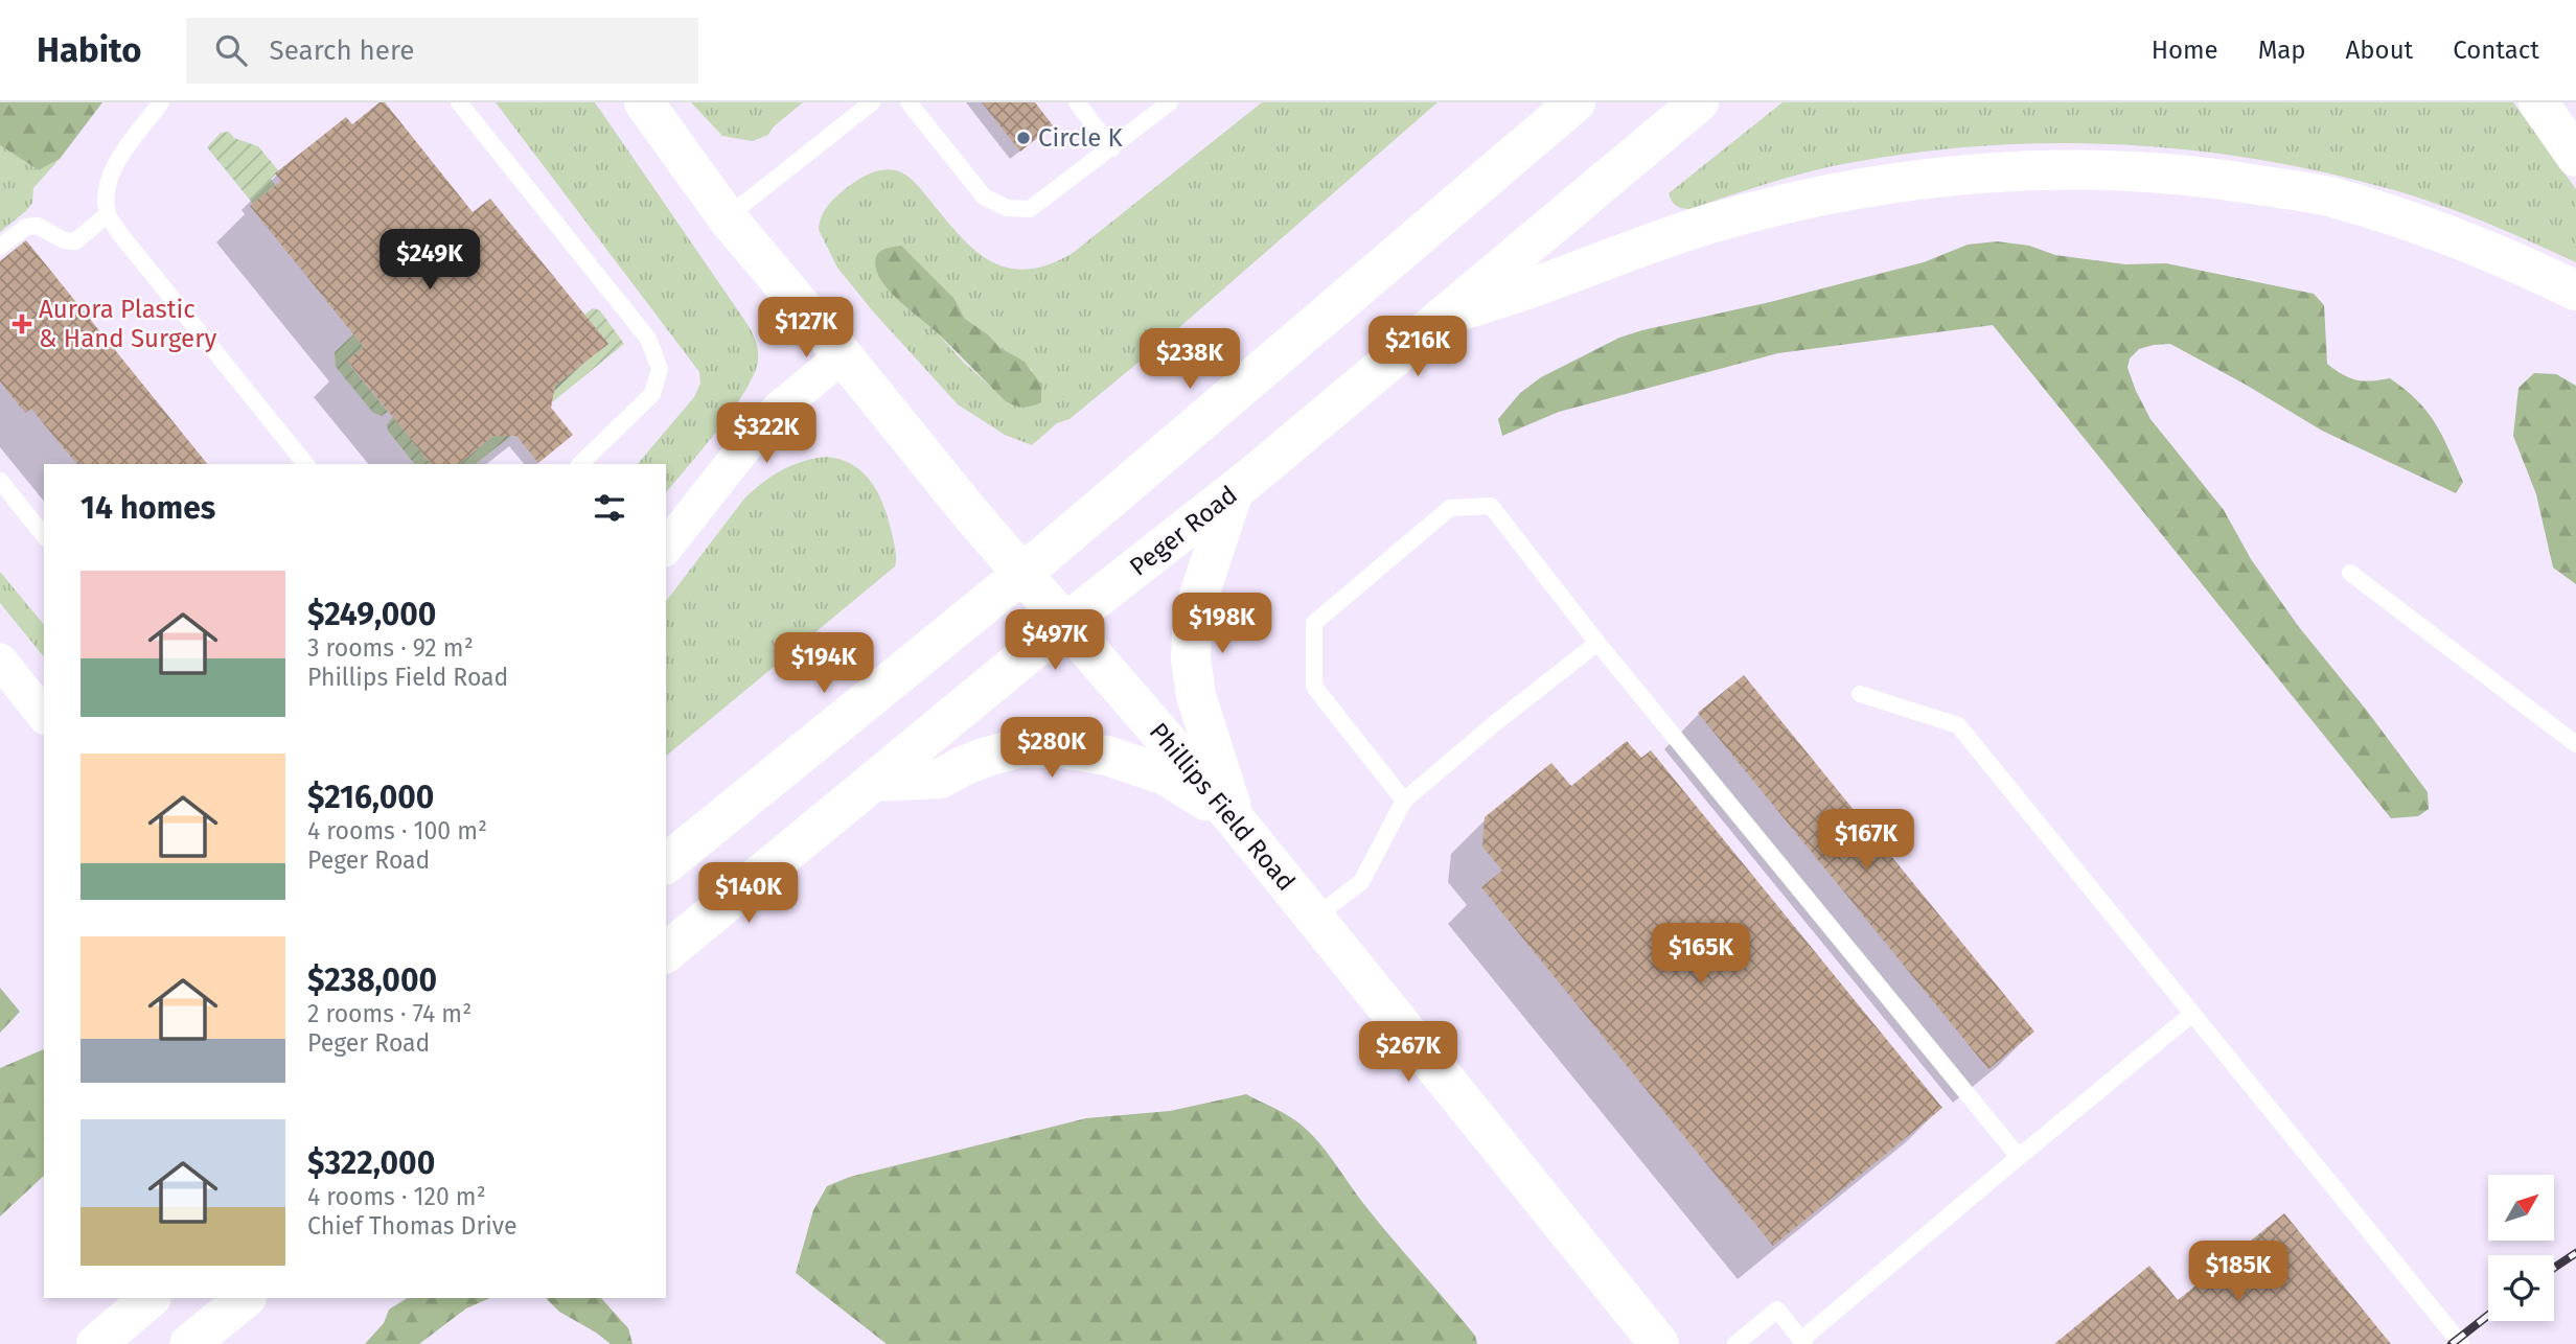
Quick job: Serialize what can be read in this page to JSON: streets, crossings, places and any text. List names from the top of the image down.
{
  "streets": {
    "main road": ["Peger Road", "Phillips Field Road"]
  },
  "crossings": [
    ["Peger Road", "Phillips Field Road"]
  ],
  "places": {
    "other": ["Circle K"],
    "health": ["Aurora Plastic & Hand Surgery"]
  },
  "north": "top right",
  "page": {
    "header": "Habito",
    "search": "Search here",
    "nav": [
      "Home",
      "Map",
      "About",
      "Contact"
    ],
    "price": [
      "$249K",
      "$127K",
      "$216K",
      "$238K",
      "$322K",
      "$198K",
      "$497K",
      "$194K",
      "$280K",
      "$167K",
      "$140K",
      "$165K",
      "$267K",
      "$185K"
    ],
    "heading": "14 homes",
    "list": [
      {
        "name": "$249,000",
        "note": "3 rooms · 92 m² · Phillips Field Road"
      },
      {
        "name": "$216,000",
        "note": "4 rooms · 100 m² · Peger Road"
      },
      {
        "name": "$238,000",
        "note": "2 rooms · 74 m² · Peger Road"
      },
      {
        "name": "$322,000",
        "note": "4 rooms · 120 m² · Chief Thomas Drive"
      }
    ]
  }
}
